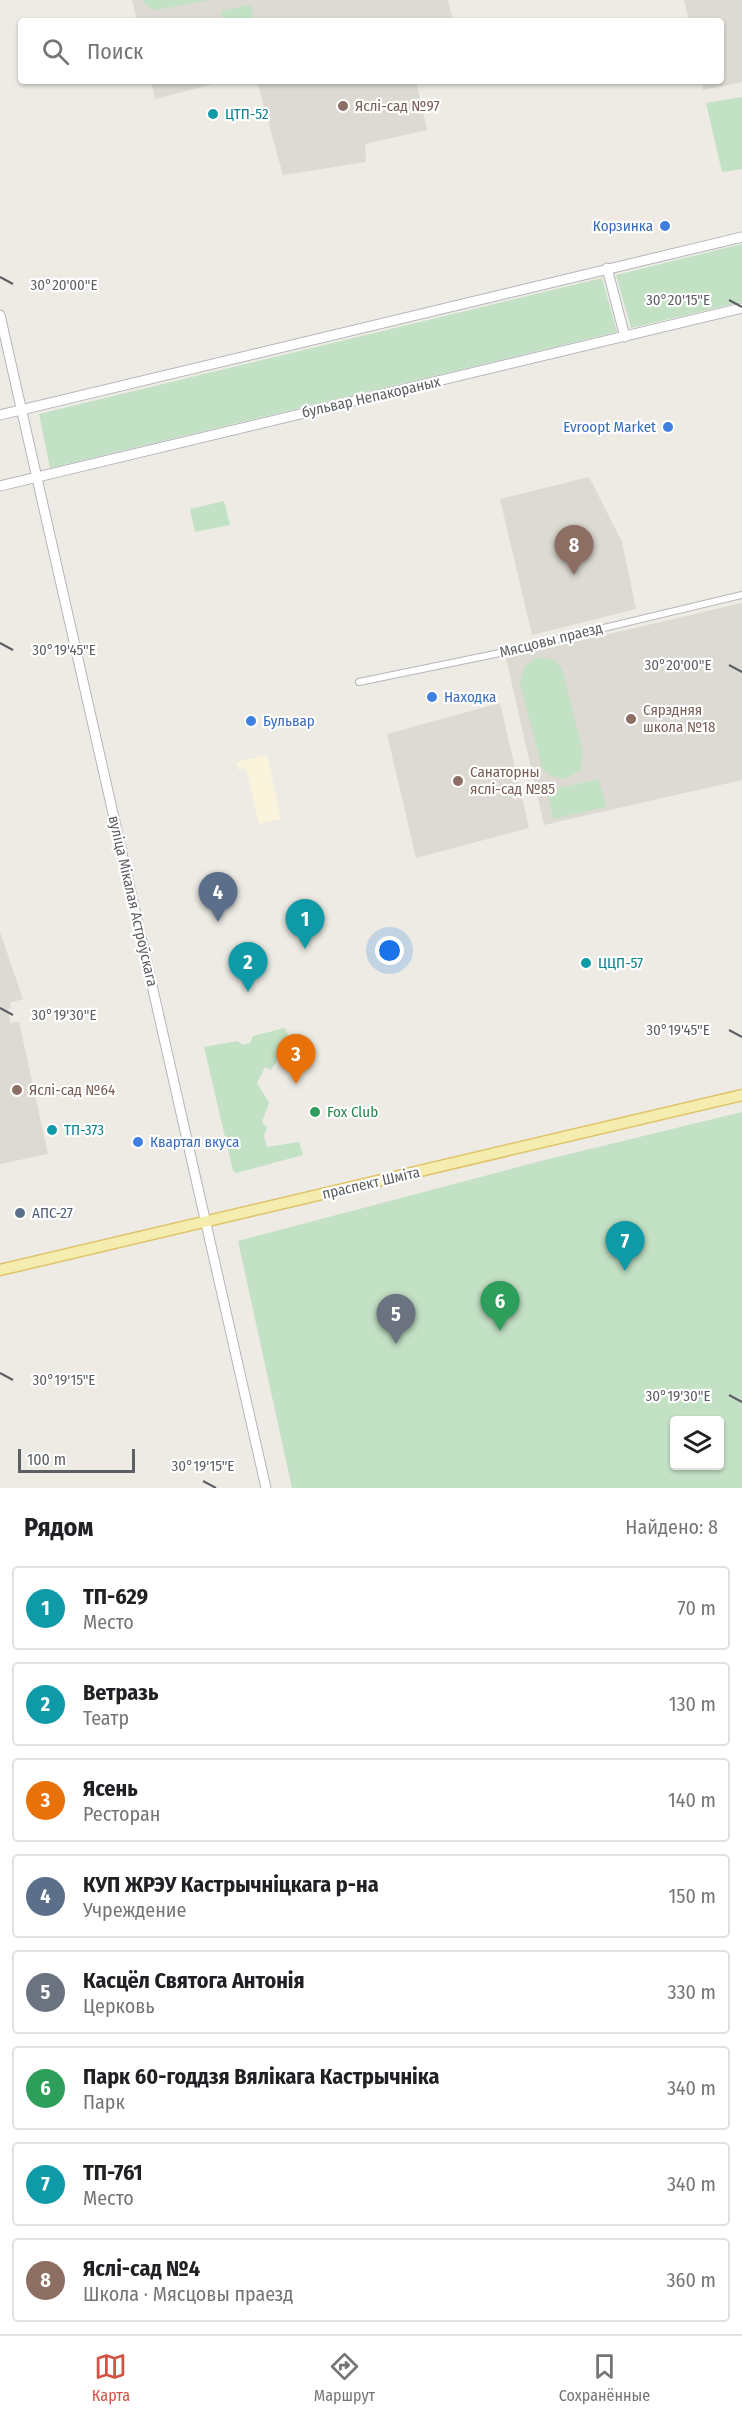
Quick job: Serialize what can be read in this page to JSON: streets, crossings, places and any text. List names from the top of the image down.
{
  "streets": {
    "main road": ["бульвар Непакораных", "вуліца Мікалая Астроўскага", "праспект Шміта"],
    "street": ["Мясцовы праезд"]
  },
  "crossings": [
    ["бульвар Непакораных", "вуліца Мікалая Астроўскага"],
    ["вуліца Мікалая Астроўскага", "праспект Шміта"]
  ],
  "places": [
    "Яслі-сад №97",
    "ЦТП-52",
    "Корзинка",
    "Evroopt Market",
    "Находка",
    "Сярэдняя школа №18",
    "Бульвар",
    "Санаторны яслі-сад №85",
    "ЦЦП-57",
    "Яслі-сад №64",
    "Fox Club",
    "ТП-373",
    "Квартал вкуса",
    "АПС-27"
  ],
  "scale_bar": "100 m",
  "page": {
    "search": "Поиск",
    "pins": [
      "8",
      "4",
      "1",
      "2",
      "3",
      "7",
      "6",
      "5"
    ],
    "scale": "100 m",
    "heading": ["Рядом", "Найдено: 8"],
    "list": [
      {
        "mark": "1",
        "name": "ТП-629",
        "note": "Место",
        "value": "70 m"
      },
      {
        "mark": "2",
        "name": "Ветразь",
        "note": "Театр",
        "value": "130 m"
      },
      {
        "mark": "3",
        "name": "Ясень",
        "note": "Ресторан",
        "value": "140 m"
      },
      {
        "mark": "4",
        "name": "КУП ЖРЭУ Кастрычніцкага р-на",
        "note": "Учреждение",
        "value": "150 m"
      },
      {
        "mark": "5",
        "name": "Касцёл Святога Антонія",
        "note": "Церковь",
        "value": "330 m"
      },
      {
        "mark": "6",
        "name": "Парк 60-годдзя Вялікага Кастрычніка",
        "note": "Парк",
        "value": "340 m"
      },
      {
        "mark": "7",
        "name": "ТП-761",
        "note": "Место",
        "value": "340 m"
      },
      {
        "mark": "8",
        "name": "Яслі-сад №4",
        "note": "Школа · Мясцовы праезд",
        "value": "360 m"
      }
    ],
    "nav": ["Карта", "Маршрут", "Сохранённые"]
  },
  "coordinates": [
    "30°20'00\"E",
    "30°20'15\"E",
    "30°19'45\"E",
    "30°19'30\"E",
    "30°19'15\"E"
  ]
}
